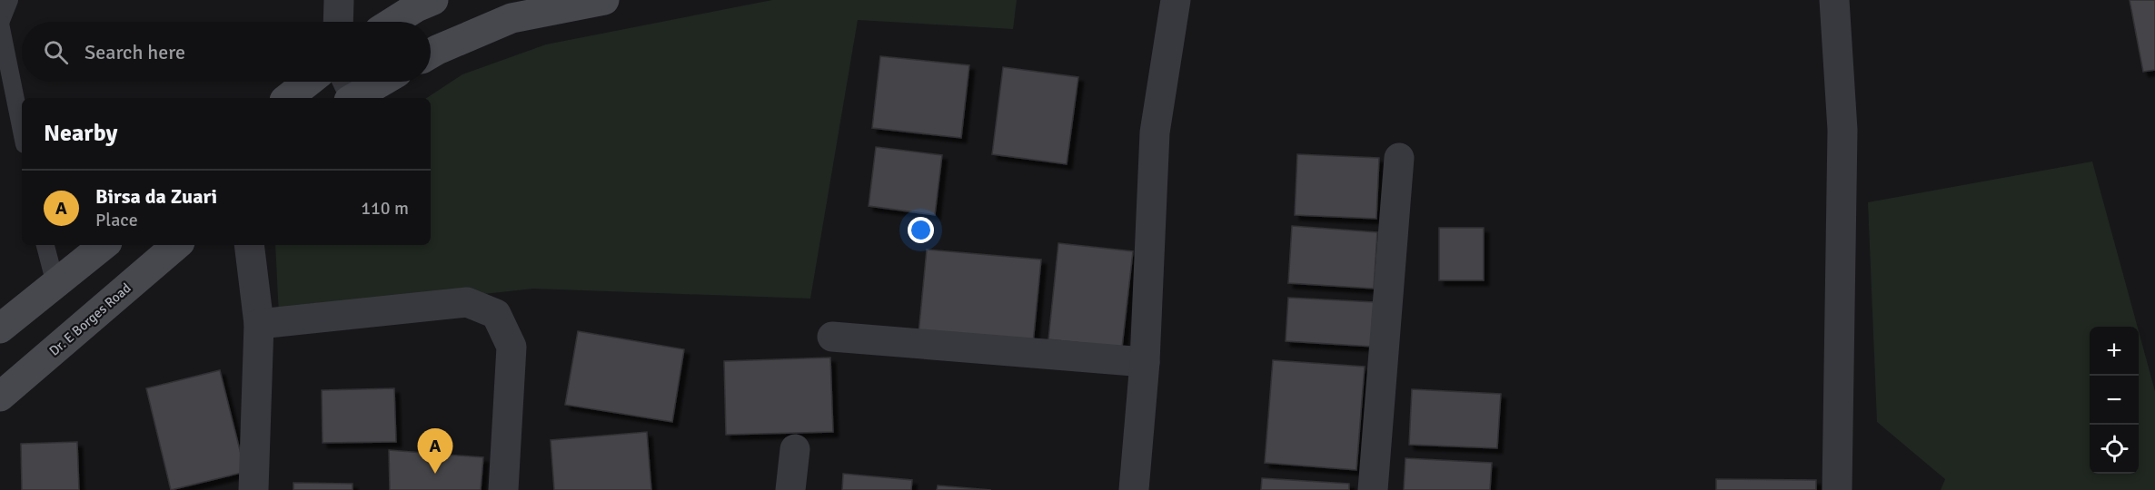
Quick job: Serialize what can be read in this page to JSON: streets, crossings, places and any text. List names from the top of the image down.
{
  "streets": {
    "main road": ["Dr. E Borges Road"]
  },
  "page": {
    "search": "Search here",
    "heading": "Nearby",
    "list": [
      {
        "mark": "A",
        "name": "Birsa da Zuari",
        "note": "Place",
        "value": "110 m"
      }
    ],
    "map_buttons": ["+", "−"],
    "pins": "A"
  }
}
